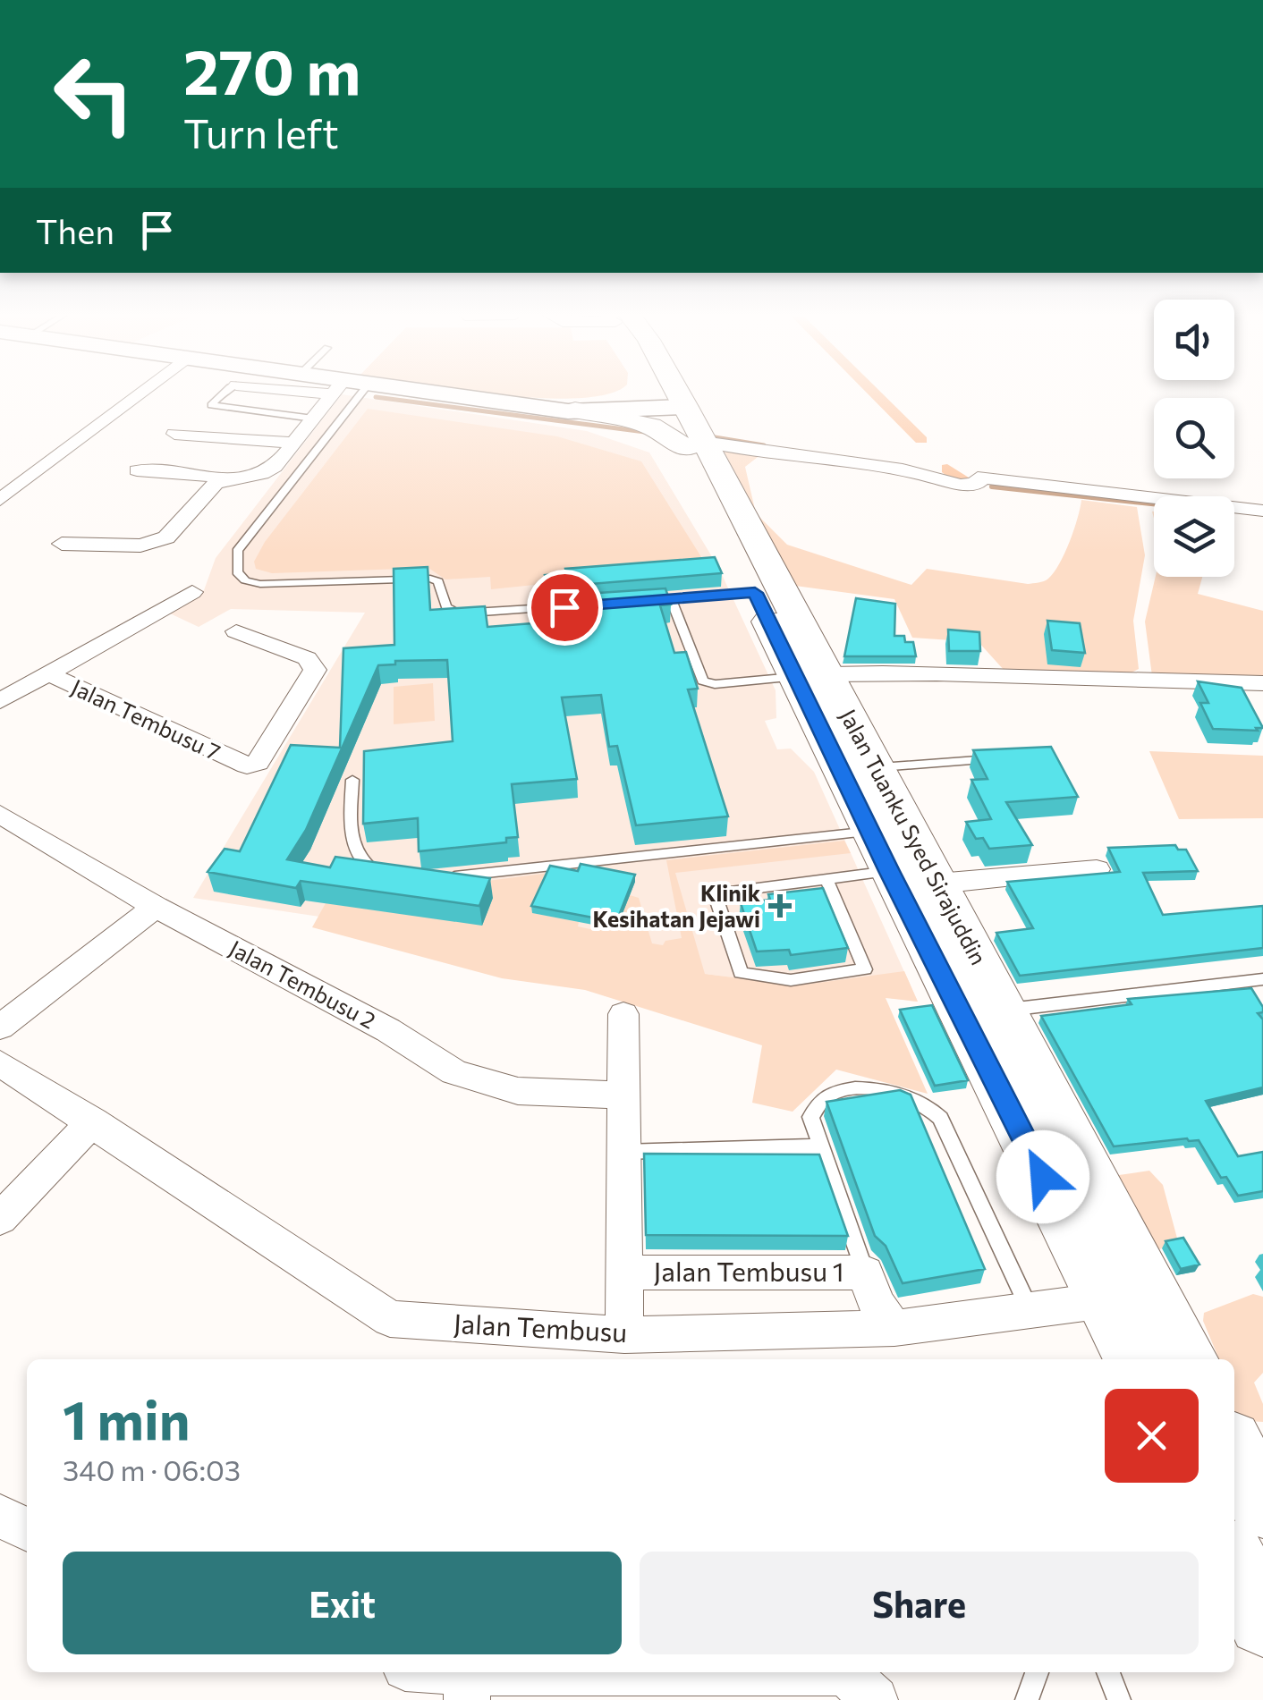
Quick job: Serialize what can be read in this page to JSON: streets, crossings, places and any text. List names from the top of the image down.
{
  "streets": {
    "highway": ["Jalan Tuanku Syed Sirajuddin"],
    "street": [
      "Jalan Tembusu 7",
      "Jalan Tembusu 2",
      "Jalan Tembusu 1",
      "Jalan Tembusu"
    ]
  },
  "crossings": [
    ["Jalan Tuanku Syed Sirajuddin", "Jalan Tembusu"],
    ["Jalan Tembusu 1", "Jalan Tembusu"]
  ],
  "places": {
    "health": ["Klinik Kesihatan Jejawi"]
  },
  "page": {
    "turn": ["270 m", "Turn left"],
    "then": "Then",
    "heading": ["1 min", "340 m · 06:03"],
    "buttons": ["Exit", "Share"]
  }
}
